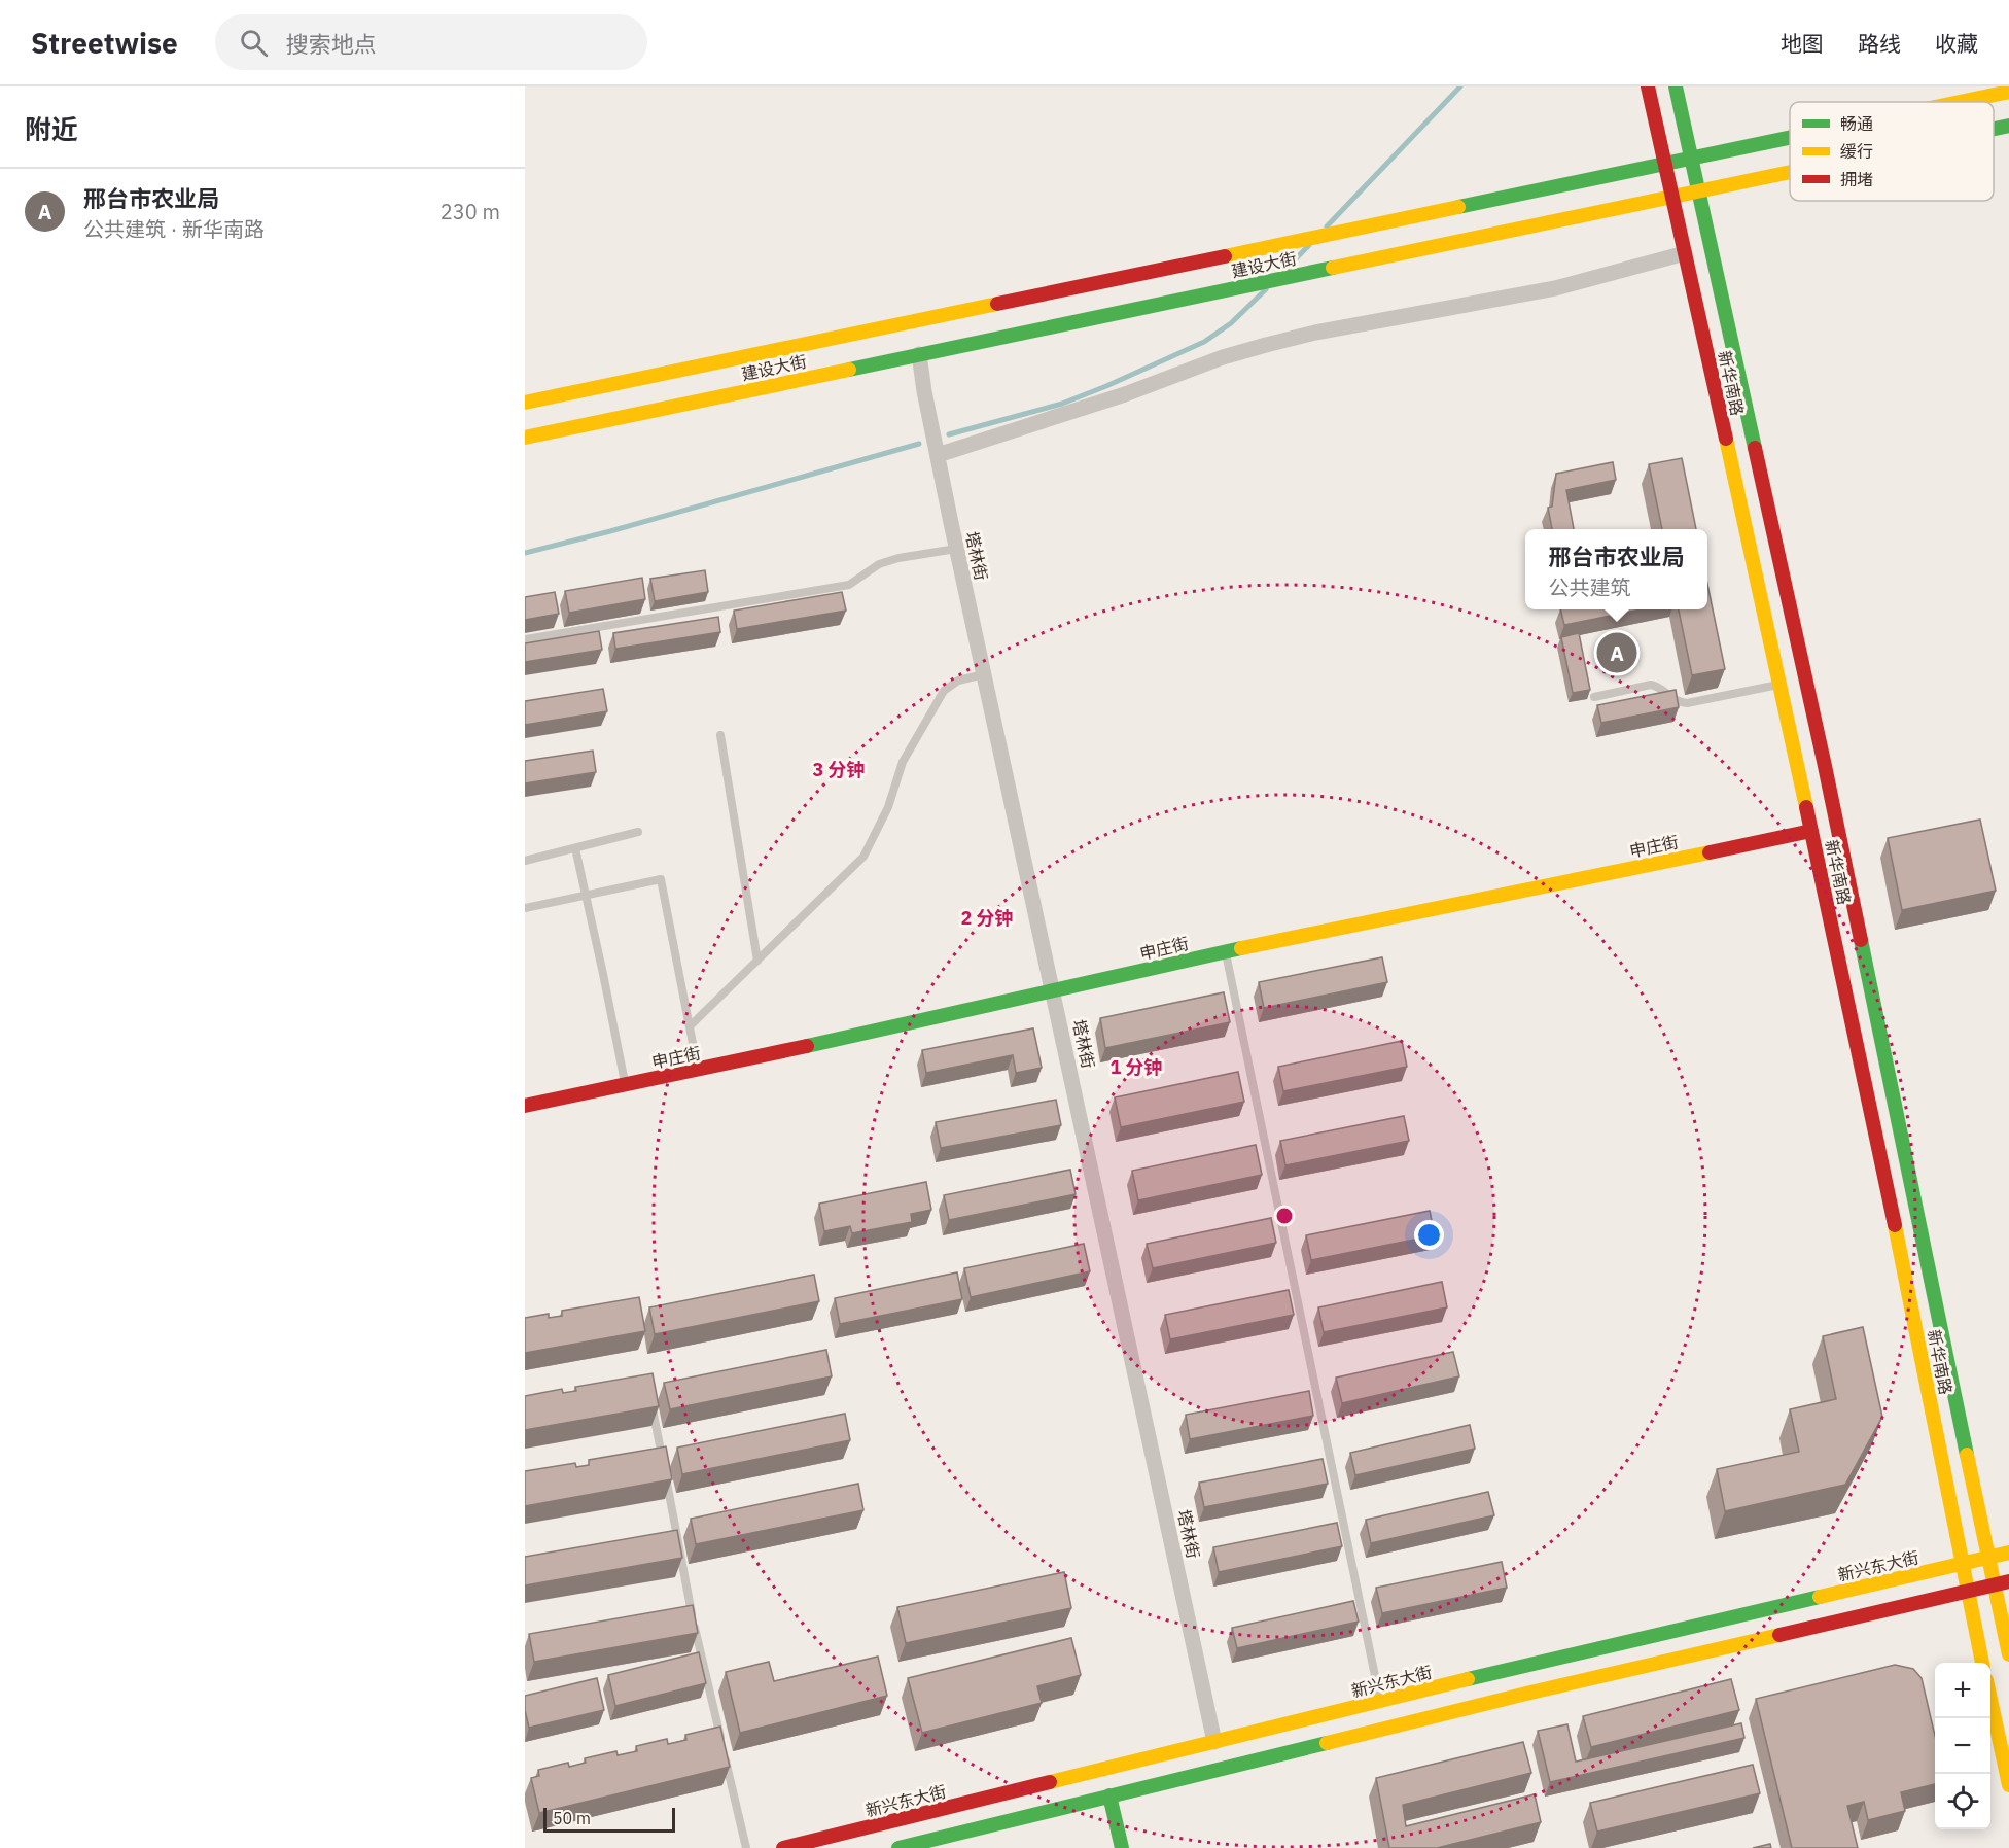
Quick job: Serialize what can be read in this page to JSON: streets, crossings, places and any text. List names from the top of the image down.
{
  "streets": {
    "main road": [
      "建设大街",
      "新华南路",
      "申庄街",
      "新兴东大街"
    ],
    "street": ["塔林街"]
  },
  "crossings": [
    ["建设大街", "新华南路"],
    ["建设大街", "塔林街"],
    ["新华南路", "申庄街"],
    ["新华南路", "新兴东大街"],
    ["塔林街", "申庄街"],
    ["塔林街", "新兴东大街"]
  ],
  "legend": ["畅通", "缓行", "拥堵"],
  "scale_bar": "50 m",
  "page": {
    "header": "Streetwise",
    "search": "搜索地点",
    "nav": ["地图", "路线", "收藏"],
    "heading": "附近",
    "list": [
      {
        "mark": "A",
        "name": "邢台市农业局",
        "note": "公共建筑 · 新华南路",
        "value": "230 m"
      }
    ],
    "popup": ["邢台市农业局", "公共建筑"],
    "pins": "A",
    "map_buttons": ["+", "−"],
    "scale": "50 m"
  },
  "rings": ["3 分钟", "2 分钟", "1 分钟"]
}
